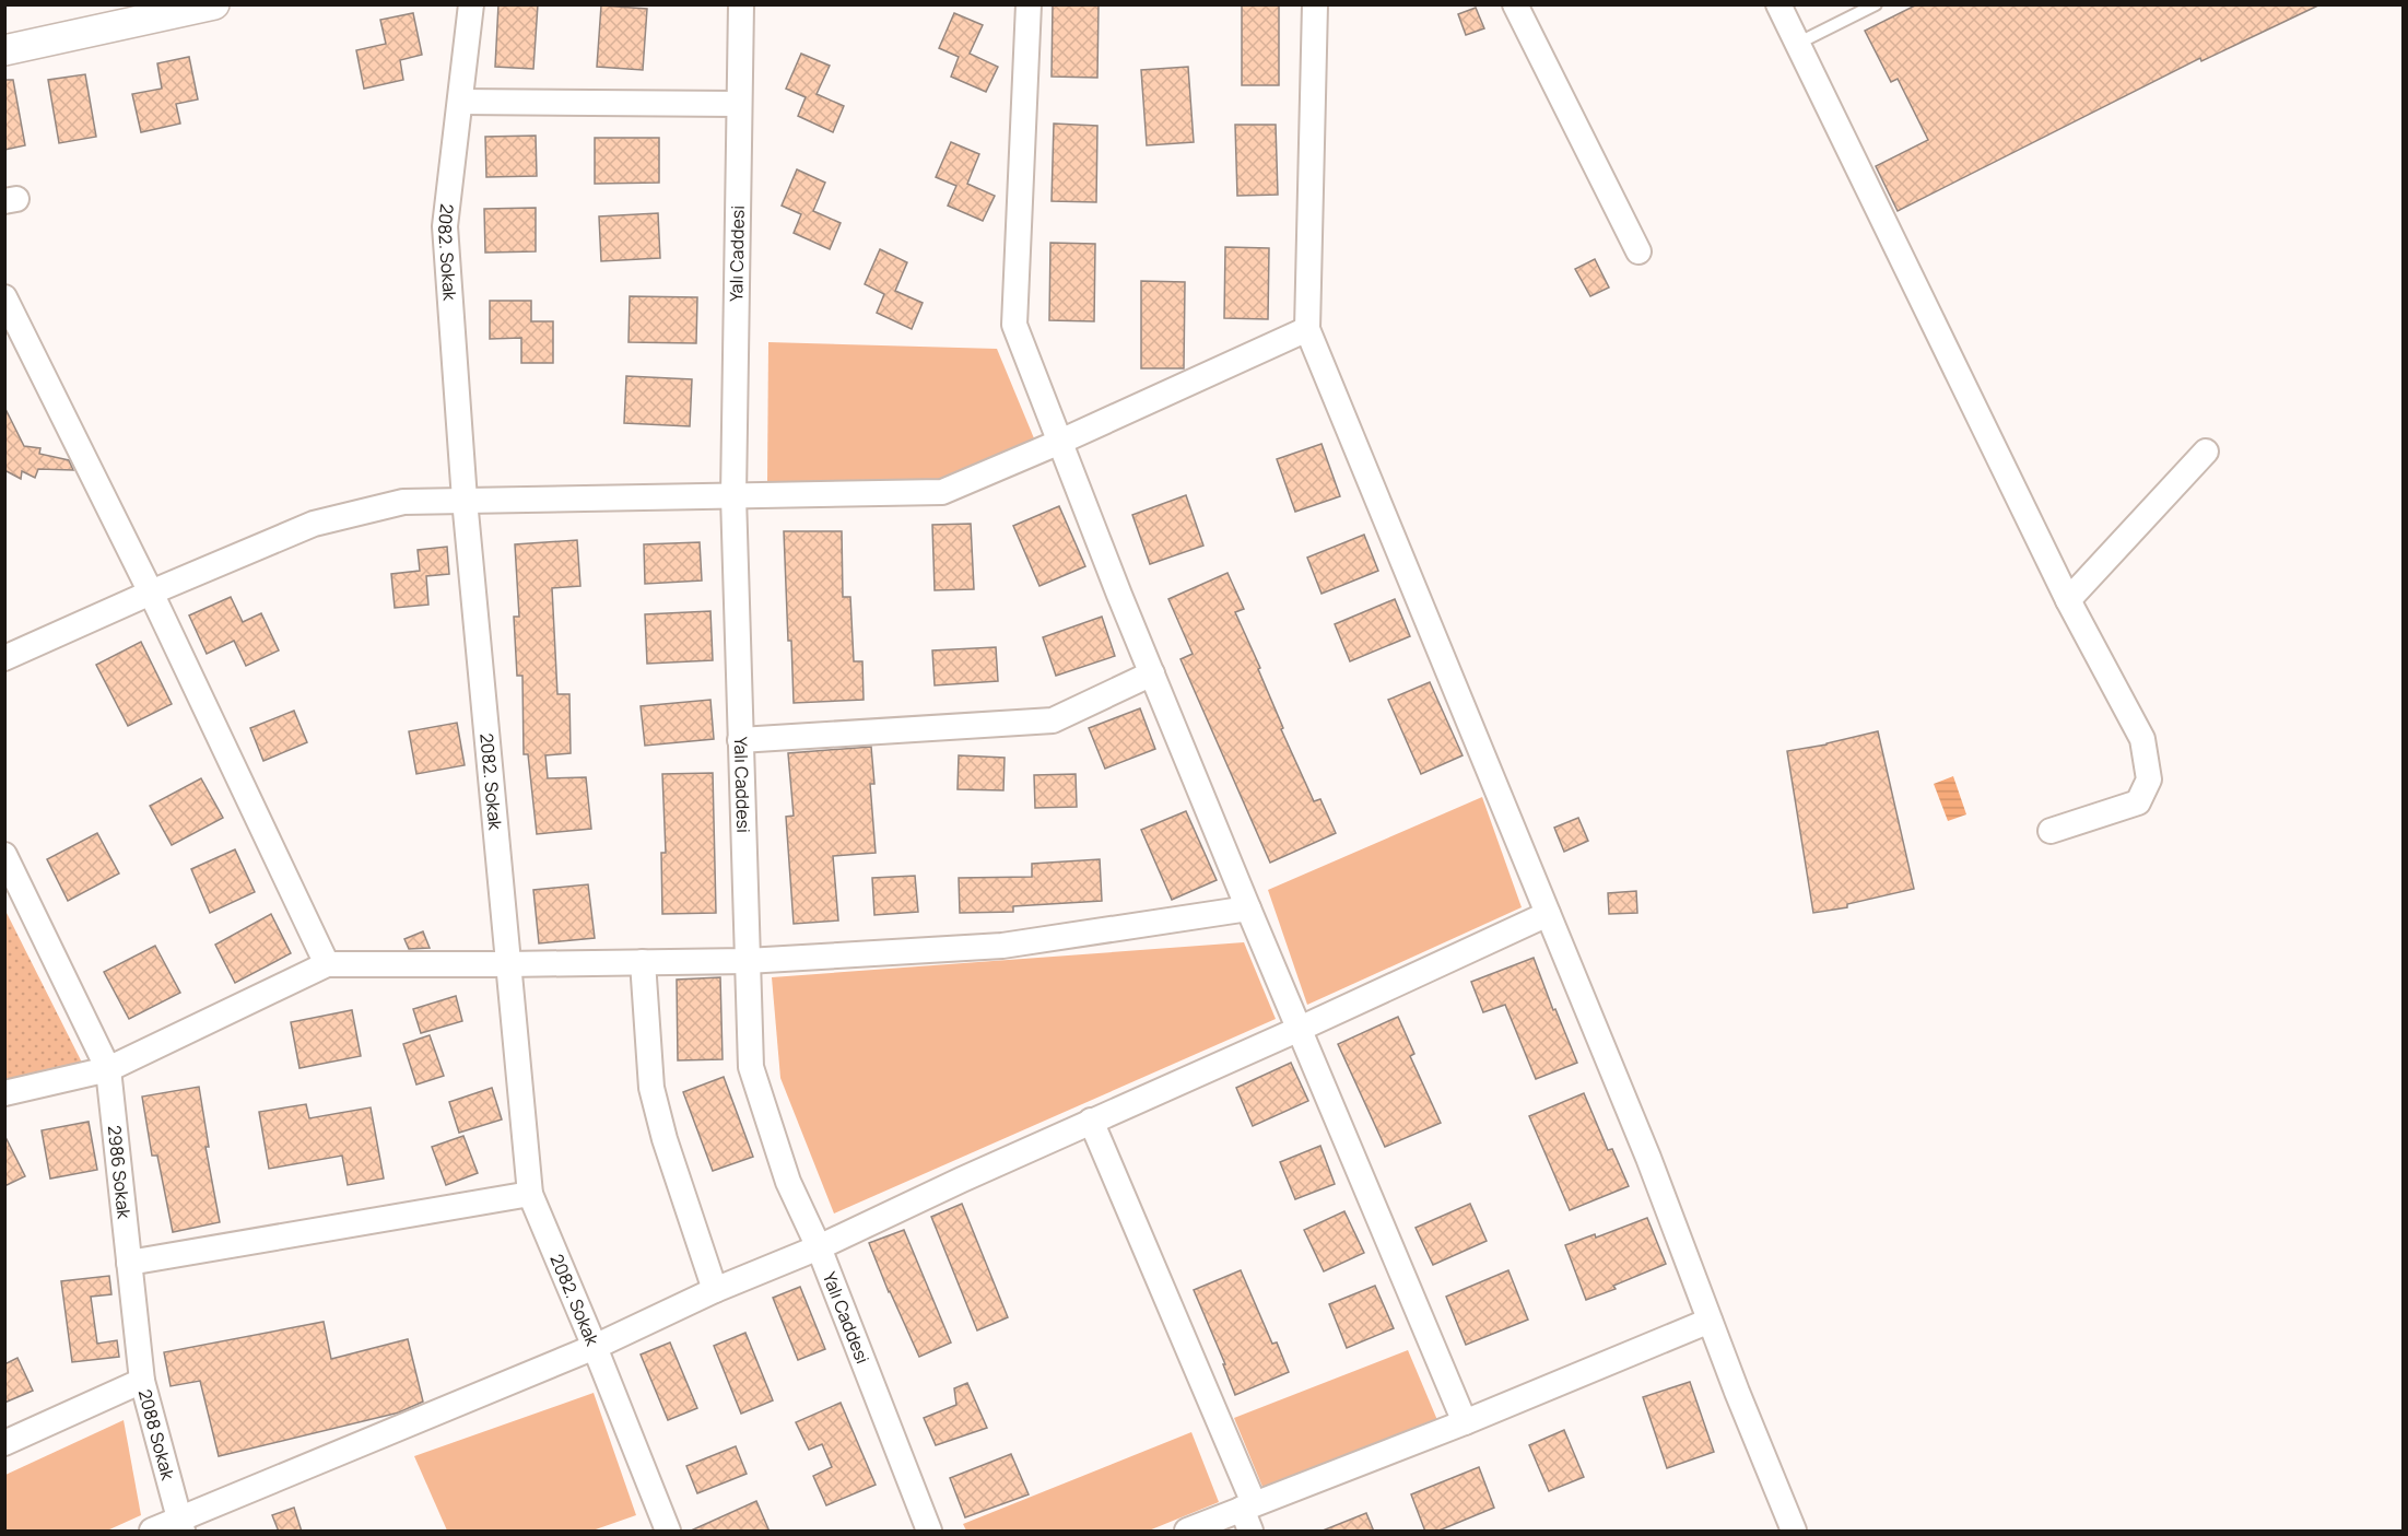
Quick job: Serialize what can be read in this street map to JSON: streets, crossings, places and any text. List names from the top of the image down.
{
  "streets": {
    "street": [
      "2082. Sokak",
      "Yalı Caddesi",
      "2986 Sokak",
      "2088 Sokak"
    ]
  },
  "crossings": [
    ["2986 Sokak", "2088 Sokak"]
  ]
}
